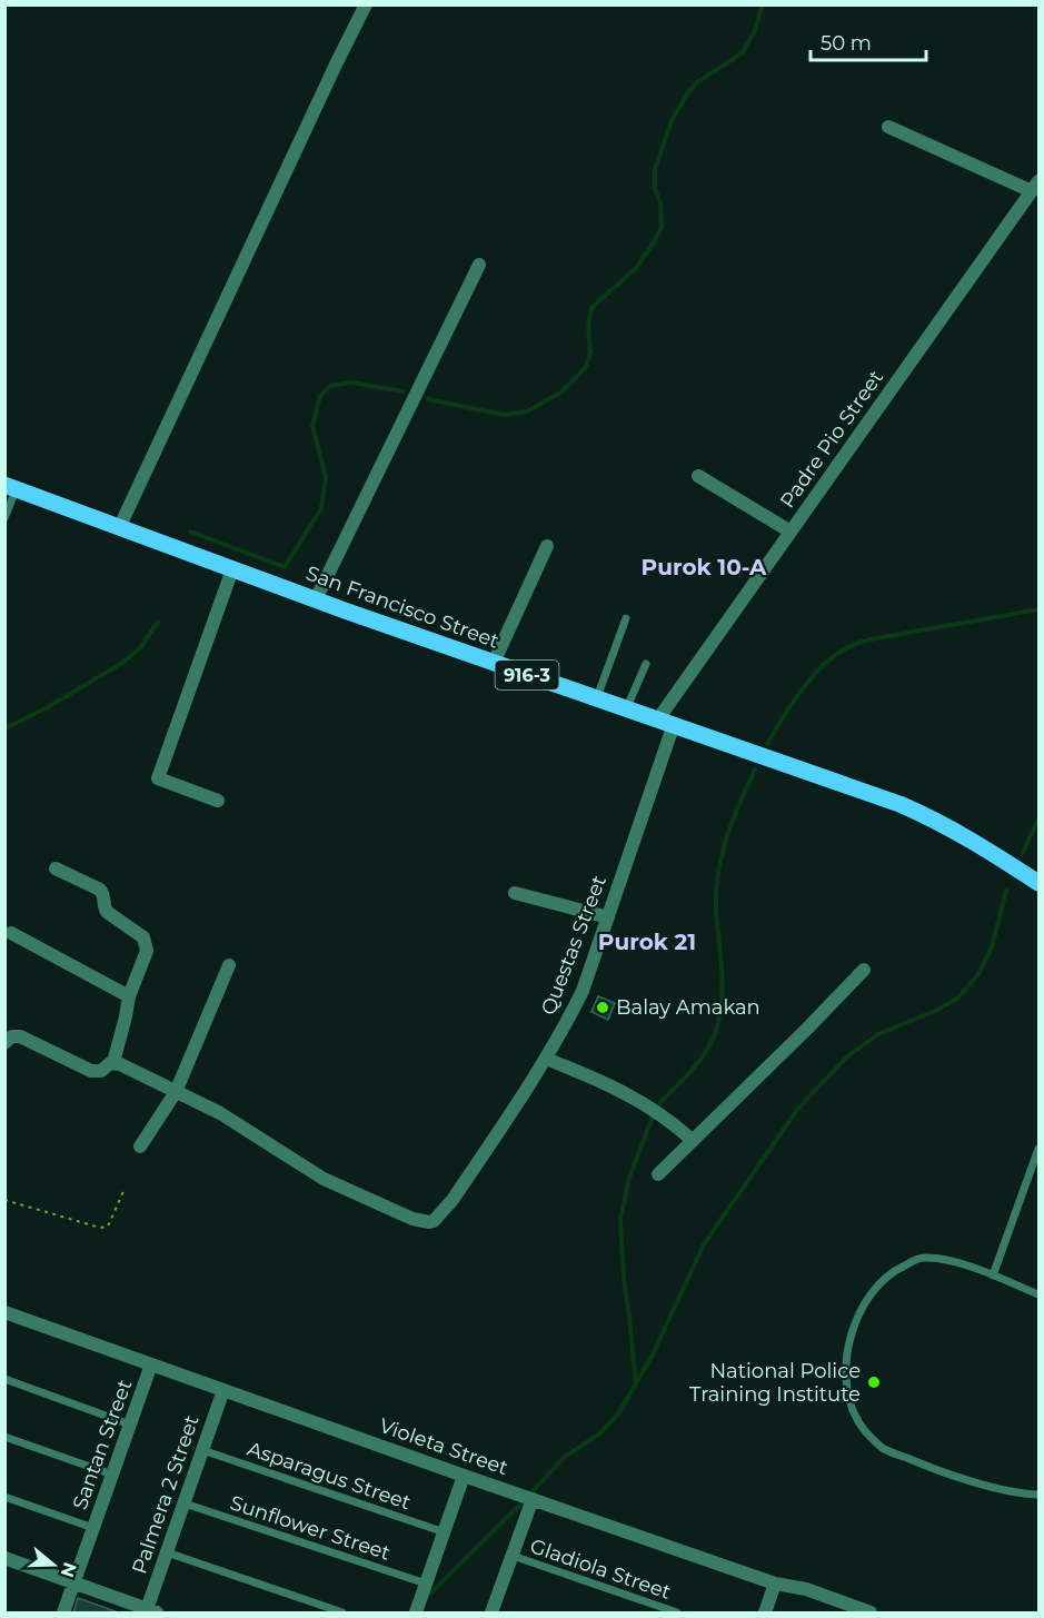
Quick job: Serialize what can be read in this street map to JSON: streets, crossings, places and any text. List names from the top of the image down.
{
  "streets": {
    "main road": ["San Francisco Street", "916-3"],
    "street": [
      "Padre Pio Street",
      "Questas Street",
      "Santan Street",
      "Violeta Street",
      "Palmera 2 Street"
    ],
    "lane": ["Asparagus Street", "Sunflower Street", "Gladiola Street"]
  },
  "crossings": [
    ["Padre Pio Street", "San Francisco Street"],
    ["Padre Pio Street", "Questas Street"],
    ["San Francisco Street", "Questas Street"],
    ["Santan Street", "Violeta Street"],
    ["Violeta Street", "Palmera 2 Street"],
    ["Asparagus Street", "Palmera 2 Street"],
    ["Palmera 2 Street", "Sunflower Street"]
  ],
  "districts": ["Purok 10-A", "Purok 21"],
  "places": ["Balay Amakan", "National Police Training Institute"],
  "scale_bar": "50 m",
  "north": "right"
}
